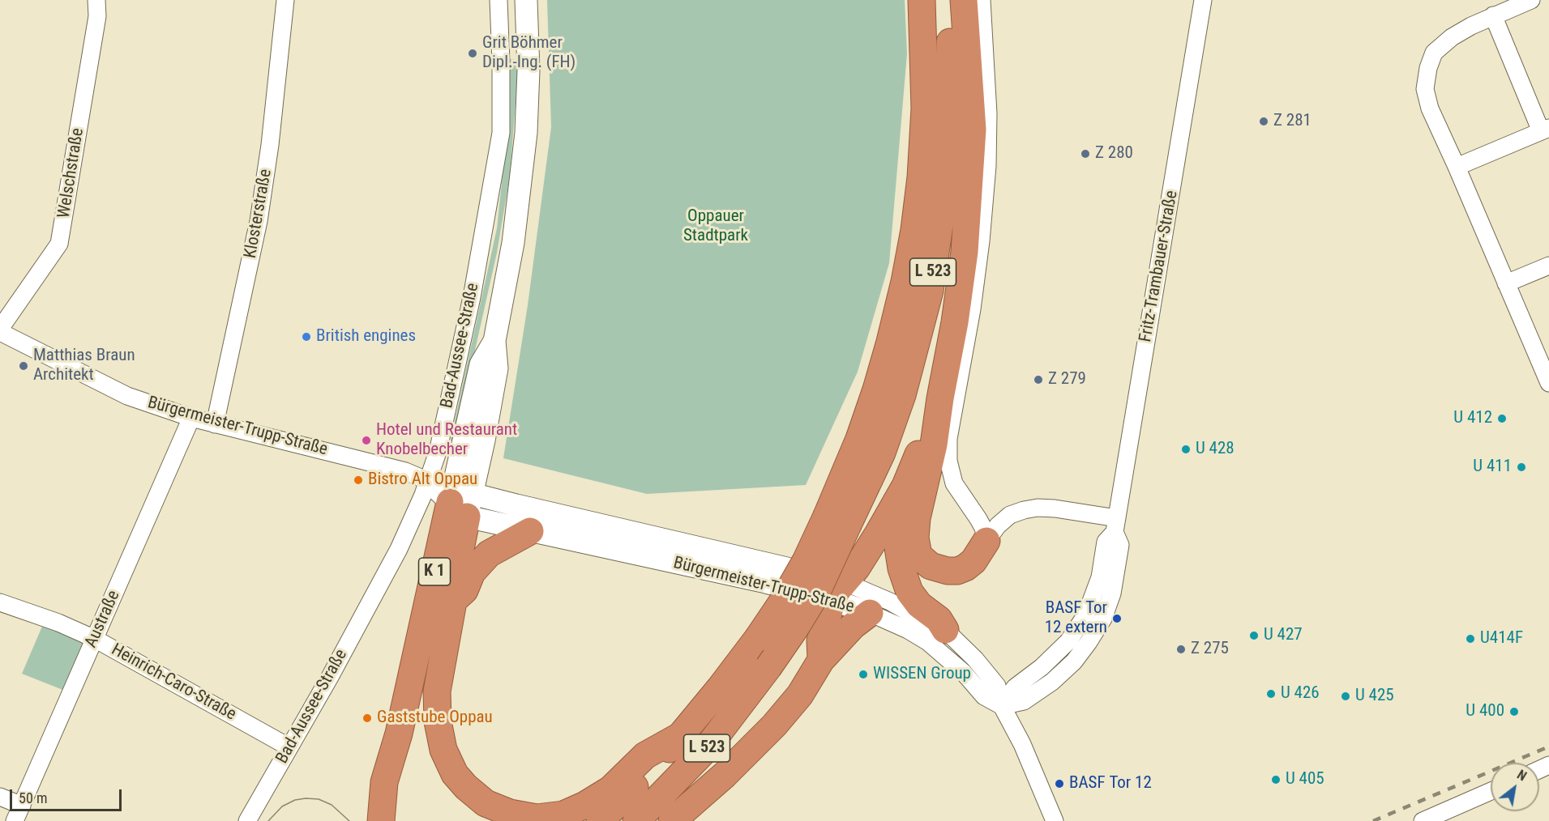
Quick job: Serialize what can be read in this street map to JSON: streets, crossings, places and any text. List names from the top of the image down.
{
  "streets": {
    "highway": ["L 523", "K 1"],
    "street": [
      "Welschstraße",
      "Klosterstraße",
      "Fritz-Trambauer-Straße",
      "Bad-Aussee-Straße",
      "Bürgermeister-Trupp-Straße",
      "Austraße",
      "Heinrich-Caro-Straße"
    ]
  },
  "crossings": [
    ["Welschstraße", "Bürgermeister-Trupp-Straße"],
    ["Klosterstraße", "Bürgermeister-Trupp-Straße"],
    ["Fritz-Trambauer-Straße", "Bürgermeister-Trupp-Straße"],
    ["Bad-Aussee-Straße", "Bürgermeister-Trupp-Straße"],
    ["Bad-Aussee-Straße", "Heinrich-Caro-Straße"],
    ["Bürgermeister-Trupp-Straße", "K 1"],
    ["Bürgermeister-Trupp-Straße", "Austraße"],
    ["Austraße", "Heinrich-Caro-Straße"]
  ],
  "parks": ["Oppauer Stadtpark"],
  "places": [
    "Grit Böhmer Dipl.-Ing. (FH)",
    "Z 281",
    "Z 280",
    "British engines",
    "Matthias Braun Architekt",
    "Z 279",
    "U 412",
    "Hotel und Restaurant Knobelbecher",
    "U 428",
    "U 411",
    "Bistro Alt Oppau",
    "BASF Tor 12 extern",
    "U 427",
    "U414F",
    "Z 275",
    "WISSEN Group",
    "U 426",
    "U 425",
    "U 400",
    "Gaststube Oppau",
    "U 405",
    "BASF Tor 12"
  ],
  "scale_bar": "50 m",
  "north": "top right"
}
